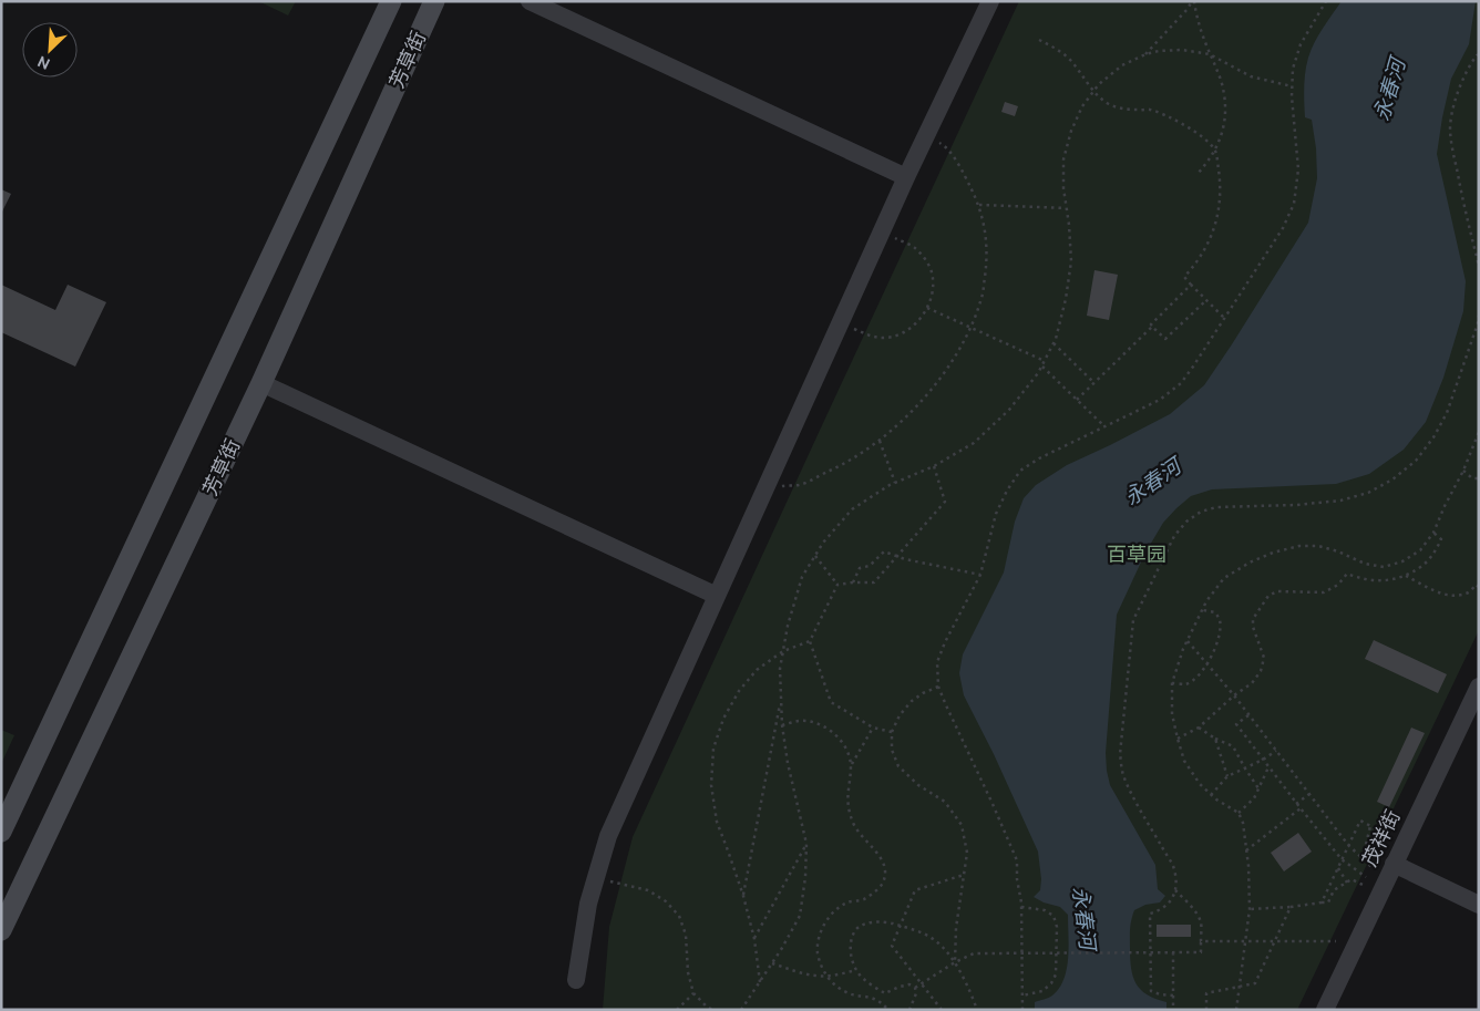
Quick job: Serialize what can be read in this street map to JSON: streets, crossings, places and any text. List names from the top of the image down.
{
  "streets": {
    "main road": ["芳草街"],
    "street": ["茂祥街"]
  },
  "water": ["永春河"],
  "parks": ["百草园"],
  "north": "bottom left"
}
